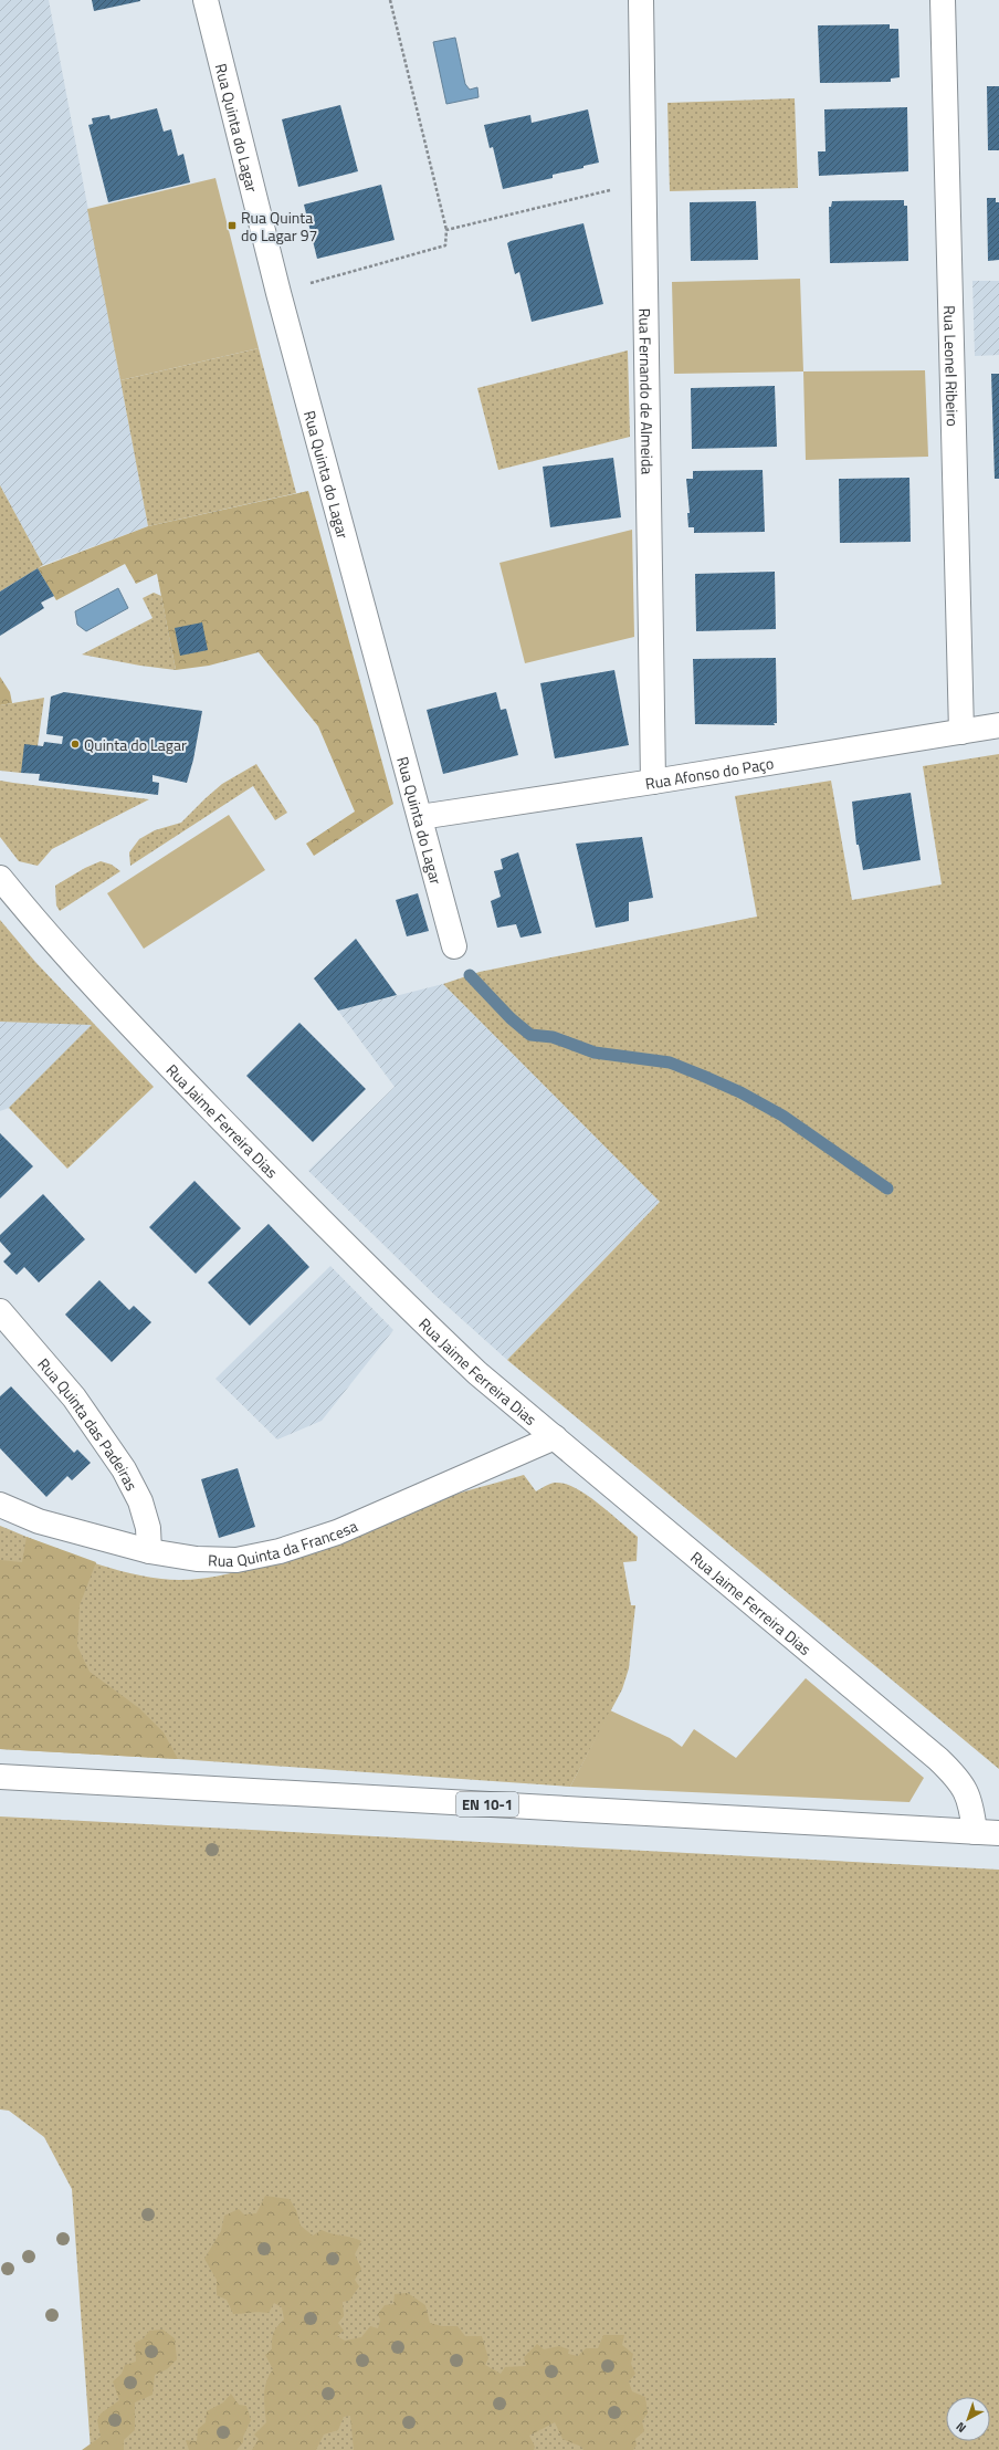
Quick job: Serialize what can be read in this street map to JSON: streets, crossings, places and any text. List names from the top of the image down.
{
  "streets": {
    "street": [
      "Rua Quinta do Lagar",
      "Rua Leonel Ribeiro",
      "Rua Fernando de Almeida",
      "Rua Afonso do Paço",
      "Rua Jaime Ferreira Dias",
      "Rua Quinta das Padeiras",
      "Rua Quinta da Francesa",
      "EN 10-1"
    ]
  },
  "crossings": [
    ["Rua Quinta do Lagar", "Rua Afonso do Paço"],
    ["Rua Leonel Ribeiro", "Rua Afonso do Paço"],
    ["Rua Fernando de Almeida", "Rua Afonso do Paço"],
    ["Rua Jaime Ferreira Dias", "Rua Quinta da Francesa"],
    ["Rua Jaime Ferreira Dias", "EN 10-1"],
    ["Rua Quinta das Padeiras", "Rua Quinta da Francesa"]
  ],
  "places": {
    "transit": ["Rua Quinta do Lagar 97"],
    "other": ["Quinta do Lagar"]
  },
  "north": "bottom left"
}
